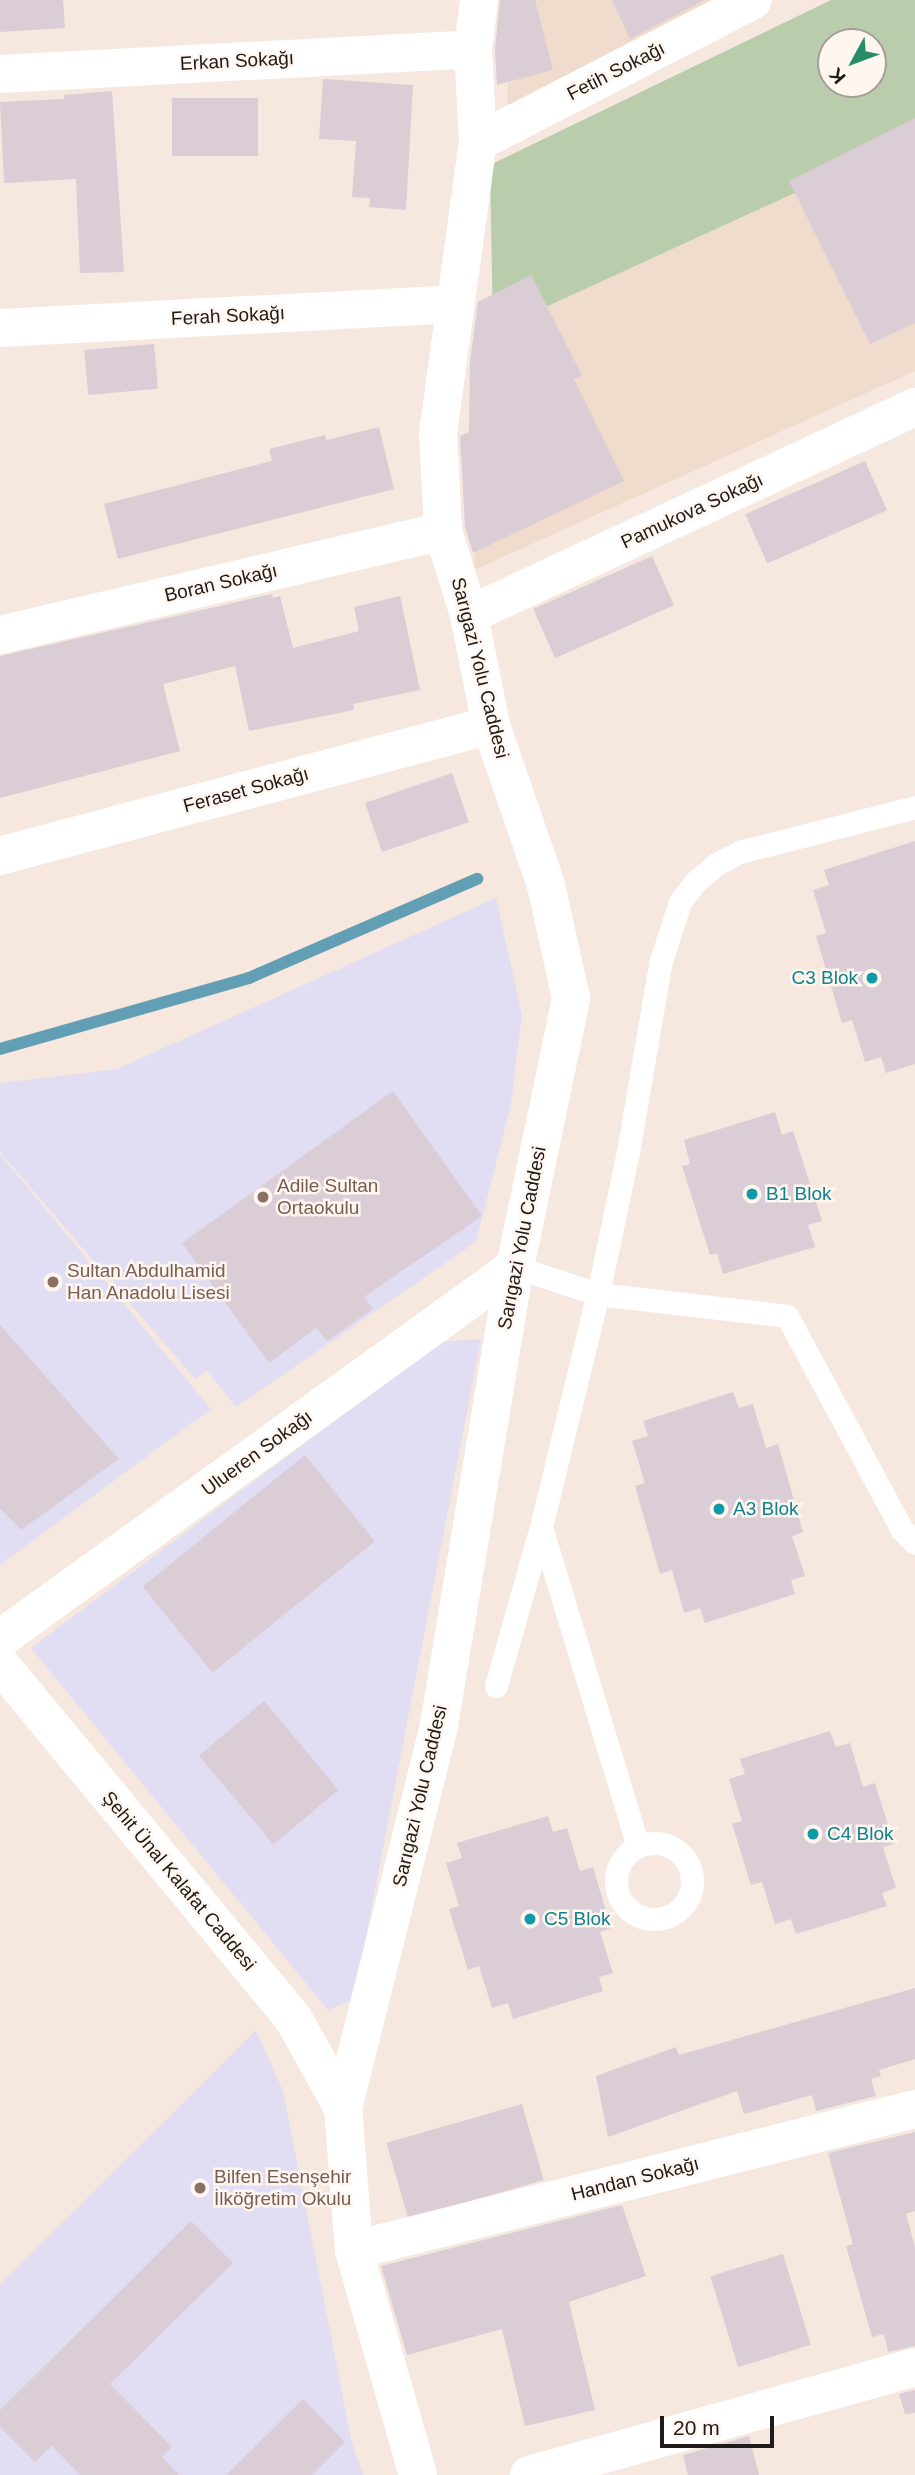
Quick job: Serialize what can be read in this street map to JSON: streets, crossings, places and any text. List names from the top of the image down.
{
  "streets": {
    "street": [
      "Erkan Sokağı",
      "Fetih Sokağı",
      "Ferah Sokağı",
      "Pamukova Sokağı",
      "Boran Sokağı",
      "Sarıgazi Yolu Caddesi",
      "Feraset Sokağı",
      "Ulueren Sokağı",
      "Şehit Ünal Kalafat Caddesi",
      "Handan Sokağı"
    ]
  },
  "crossings": [
    ["Erkan Sokağı", "Sarıgazi Yolu Caddesi"],
    ["Fetih Sokağı", "Sarıgazi Yolu Caddesi"],
    ["Ferah Sokağı", "Sarıgazi Yolu Caddesi"],
    ["Pamukova Sokağı", "Sarıgazi Yolu Caddesi"],
    ["Boran Sokağı", "Sarıgazi Yolu Caddesi"],
    ["Sarıgazi Yolu Caddesi", "Feraset Sokağı"],
    ["Sarıgazi Yolu Caddesi", "Ulueren Sokağı"],
    ["Sarıgazi Yolu Caddesi", "Şehit Ünal Kalafat Caddesi"],
    ["Sarıgazi Yolu Caddesi", "Handan Sokağı"]
  ],
  "places": [
    "C3 Blok",
    "B1 Blok",
    "Adile Sultan Ortaokulu",
    "Sultan Abdulhamid Han Anadolu Lisesi",
    "A3 Blok",
    "C4 Blok",
    "C5 Blok",
    "Bilfen Esenşehir İlköğretim Okulu"
  ],
  "scale_bar": "20 m",
  "north": "bottom left"
}
